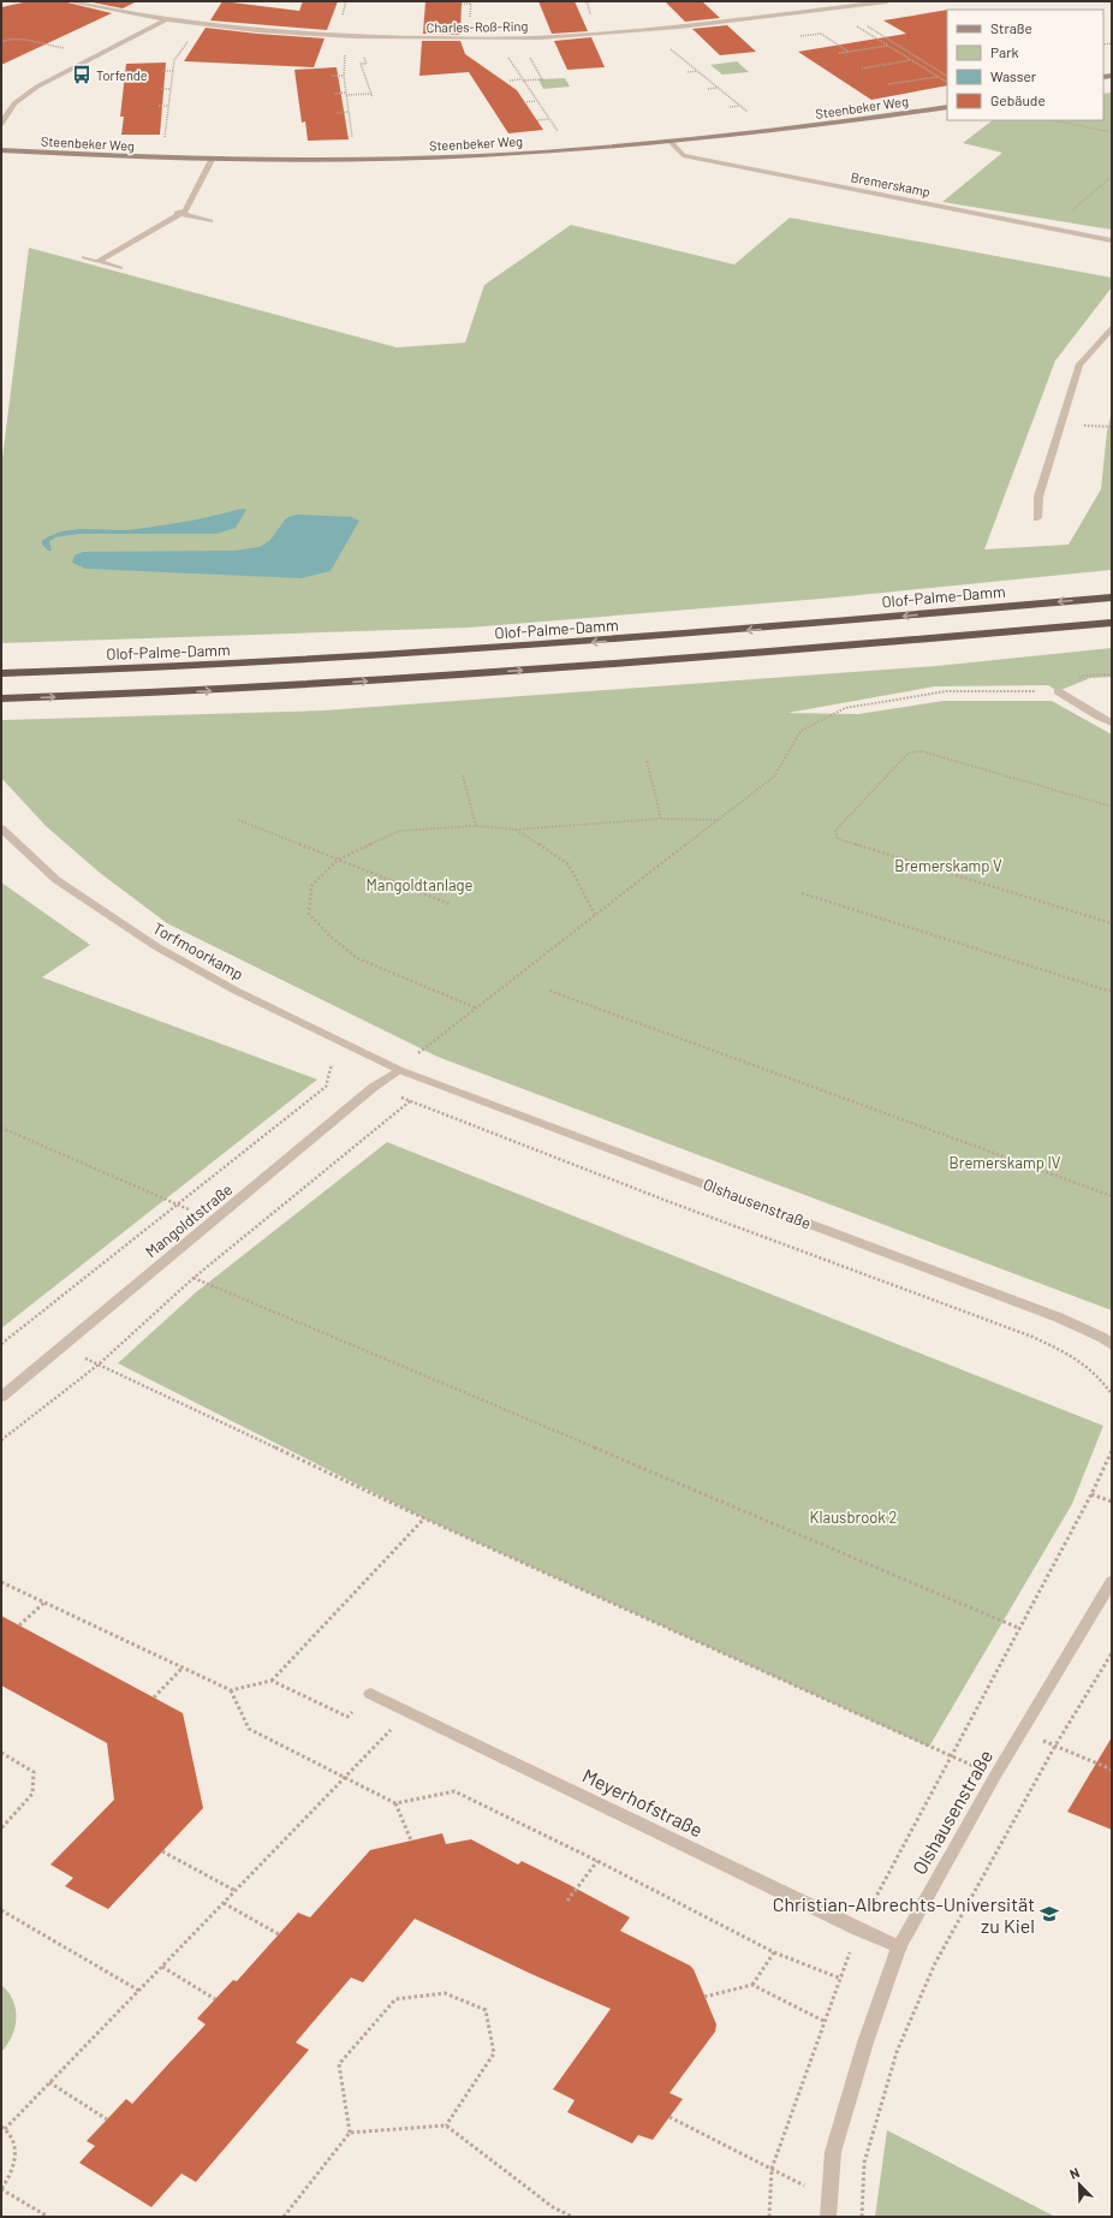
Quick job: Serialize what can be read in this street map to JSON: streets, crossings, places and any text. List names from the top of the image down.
{
  "streets": {
    "highway": ["Olof-Palme-Damm"],
    "main road": ["Steenbeker Weg"],
    "street": [
      "Charles-Roß-Ring",
      "Bremerskamp",
      "Torfmoorkamp",
      "Olshausenstraße",
      "Mangoldtstraße",
      "Meyerhofstraße"
    ]
  },
  "crossings": [
    ["Steenbeker Weg", "Bremerskamp"],
    ["Torfmoorkamp", "Olshausenstraße"],
    ["Torfmoorkamp", "Mangoldtstraße"],
    ["Olshausenstraße", "Mangoldtstraße"],
    ["Olshausenstraße", "Meyerhofstraße"]
  ],
  "parks": [
    "Bremerskamp V",
    "Mangoldtanlage",
    "Bremerskamp IV",
    "Klausbrook 2"
  ],
  "places": {
    "bus stop": ["Torfende"],
    "school or university": ["Christian-Albrechts-Universität zu Kiel"]
  },
  "legend": [
    "Straße",
    "Park",
    "Wasser",
    "Gebäude"
  ],
  "north": "top left"
}
